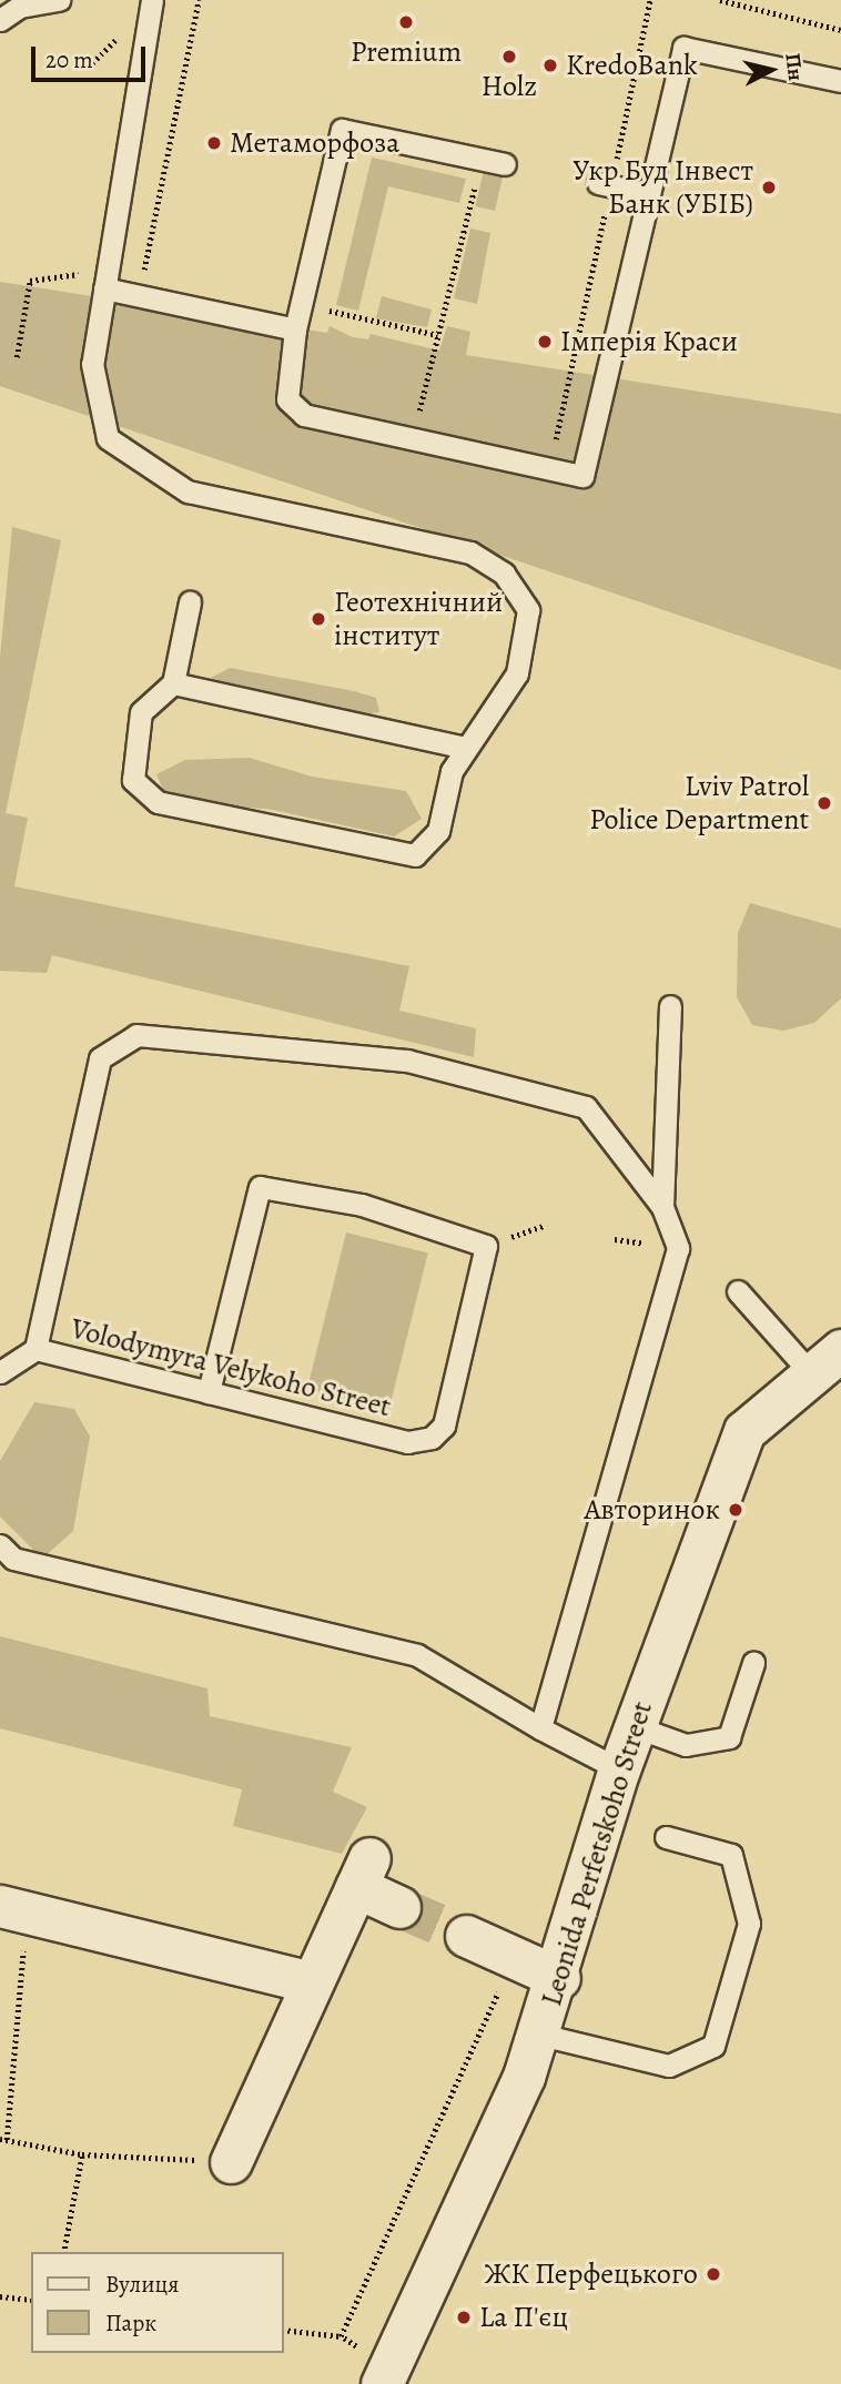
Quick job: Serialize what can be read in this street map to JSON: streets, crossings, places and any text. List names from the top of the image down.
{
  "streets": {
    "street": ["Leonida Perfetskoho Street"],
    "lane": ["Volodymyra Velykoho Street"]
  },
  "places": [
    "Premium",
    "Holz",
    "KredoBank",
    "Метаморфоза",
    "Укр Буд Інвест Банк (УБІБ)",
    "Імперія Краси",
    "Геотехнічний інститут",
    "Lviv Patrol Police Department",
    "Авторинок",
    "ЖК Перфецького",
    "La П'єц"
  ],
  "legend": ["Вулиця", "Парк"],
  "scale_bar": "20 m",
  "north": "right"
}
